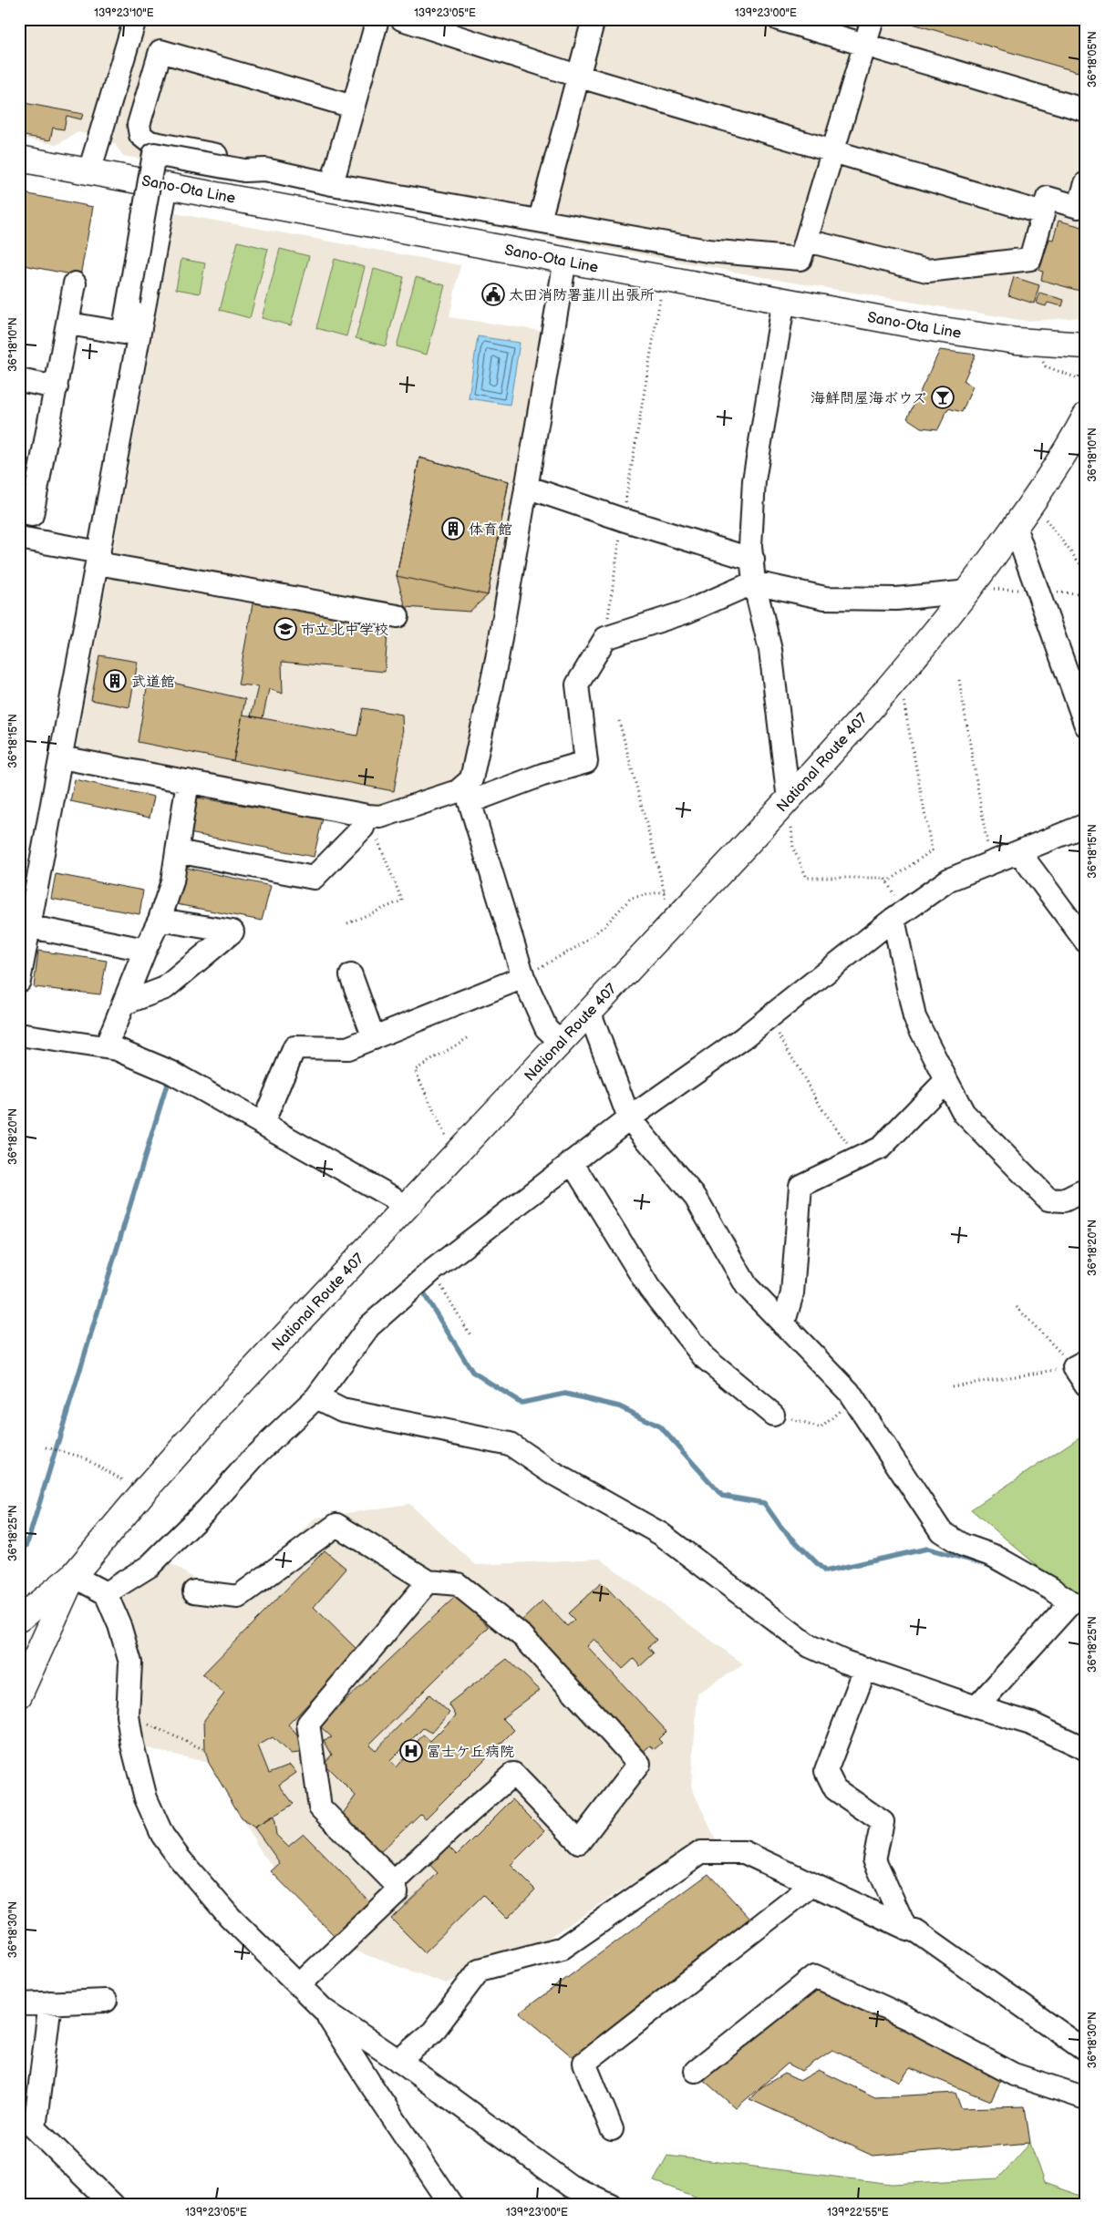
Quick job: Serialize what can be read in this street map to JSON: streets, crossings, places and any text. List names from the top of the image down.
{
  "streets": {
    "main road": ["Sano-Ota Line", "National Route 407"]
  },
  "places": {
    "public building": ["太田消防署韮川出張所"],
    "bar": ["海鮮問屋海ボウズ"],
    "building": ["体育館", "武道館"],
    "school or university": ["市立北中学校"],
    "hospital": ["冨士ケ丘病院"]
  },
  "coordinates": [
    "139°23'10\"E",
    "139°23'05\"E",
    "139°23'00\"E",
    "36°18'05\"N",
    "36°18'10\"N",
    "36°18'15\"N",
    "36°18'20\"N",
    "36°18'25\"N",
    "36°18'30\"N",
    "139°22'55\"E"
  ]
}
